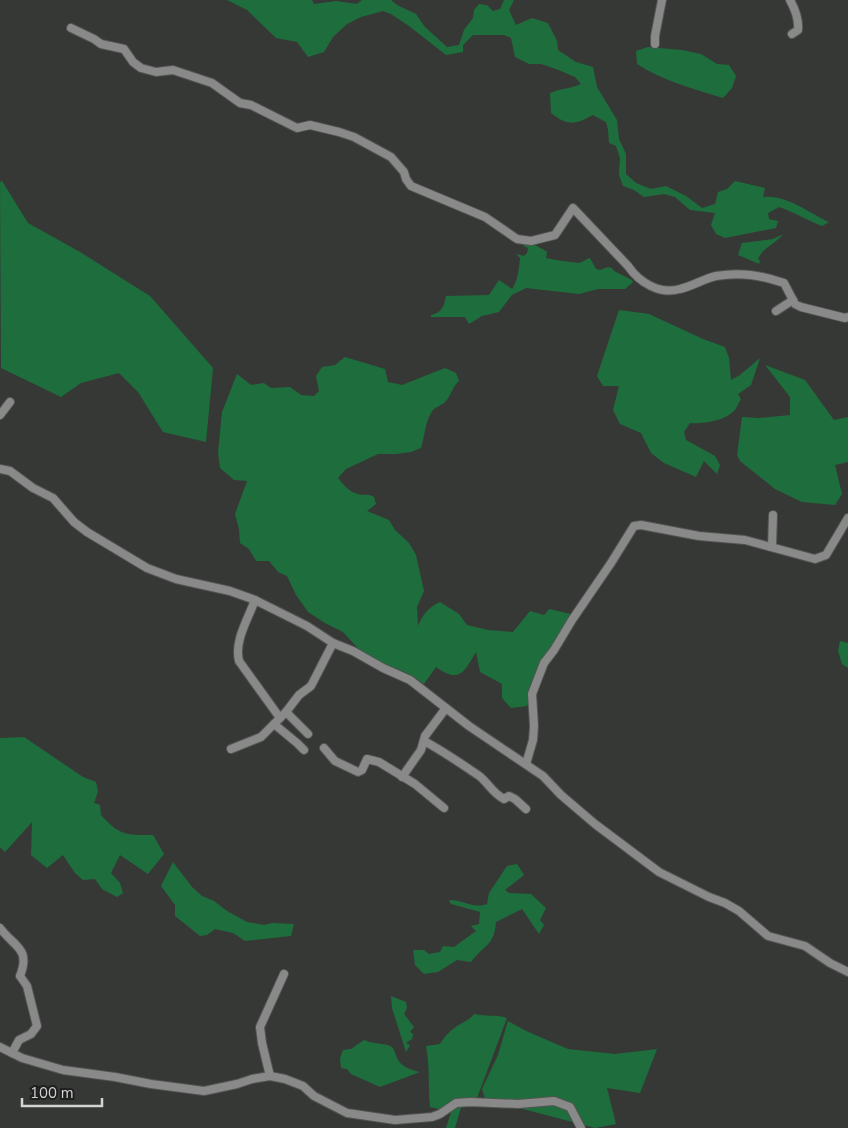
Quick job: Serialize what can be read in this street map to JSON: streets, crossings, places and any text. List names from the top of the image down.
{
  "scale_bar": "100 m"
}
